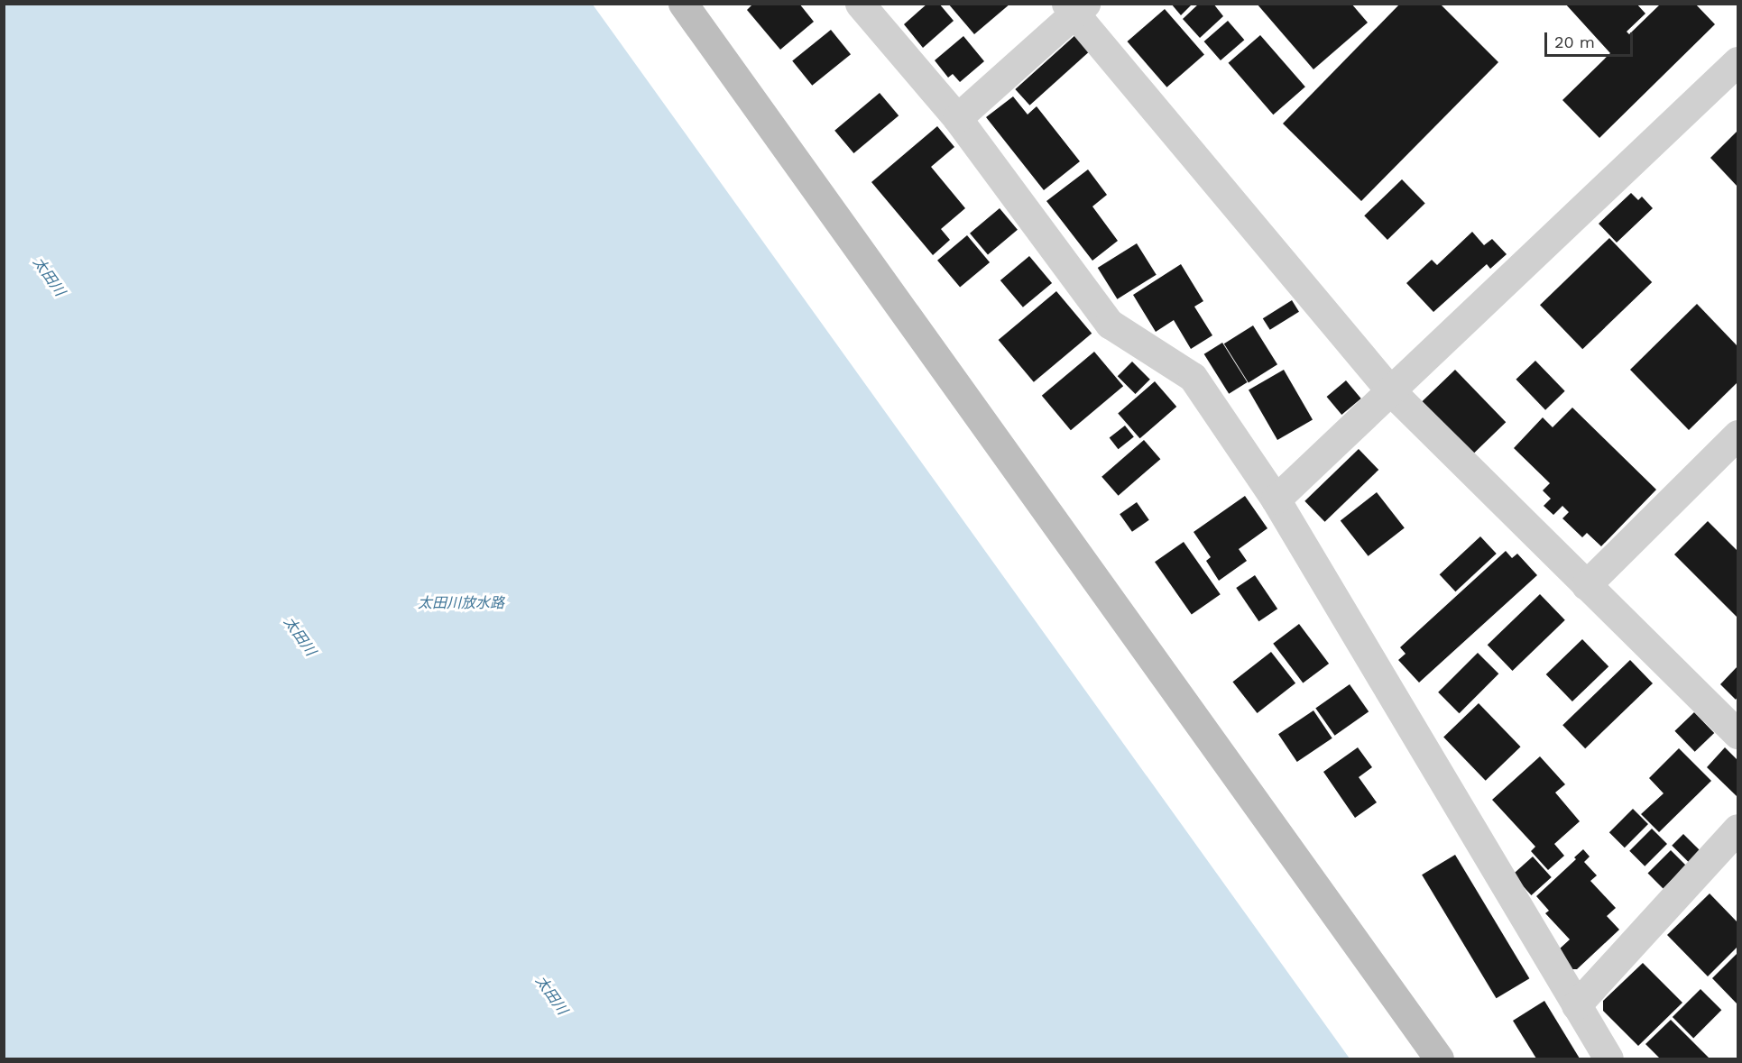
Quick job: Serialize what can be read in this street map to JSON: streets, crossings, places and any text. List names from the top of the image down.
{
  "water": ["太田川", "太田川放水路"],
  "scale_bar": "20 m"
}
